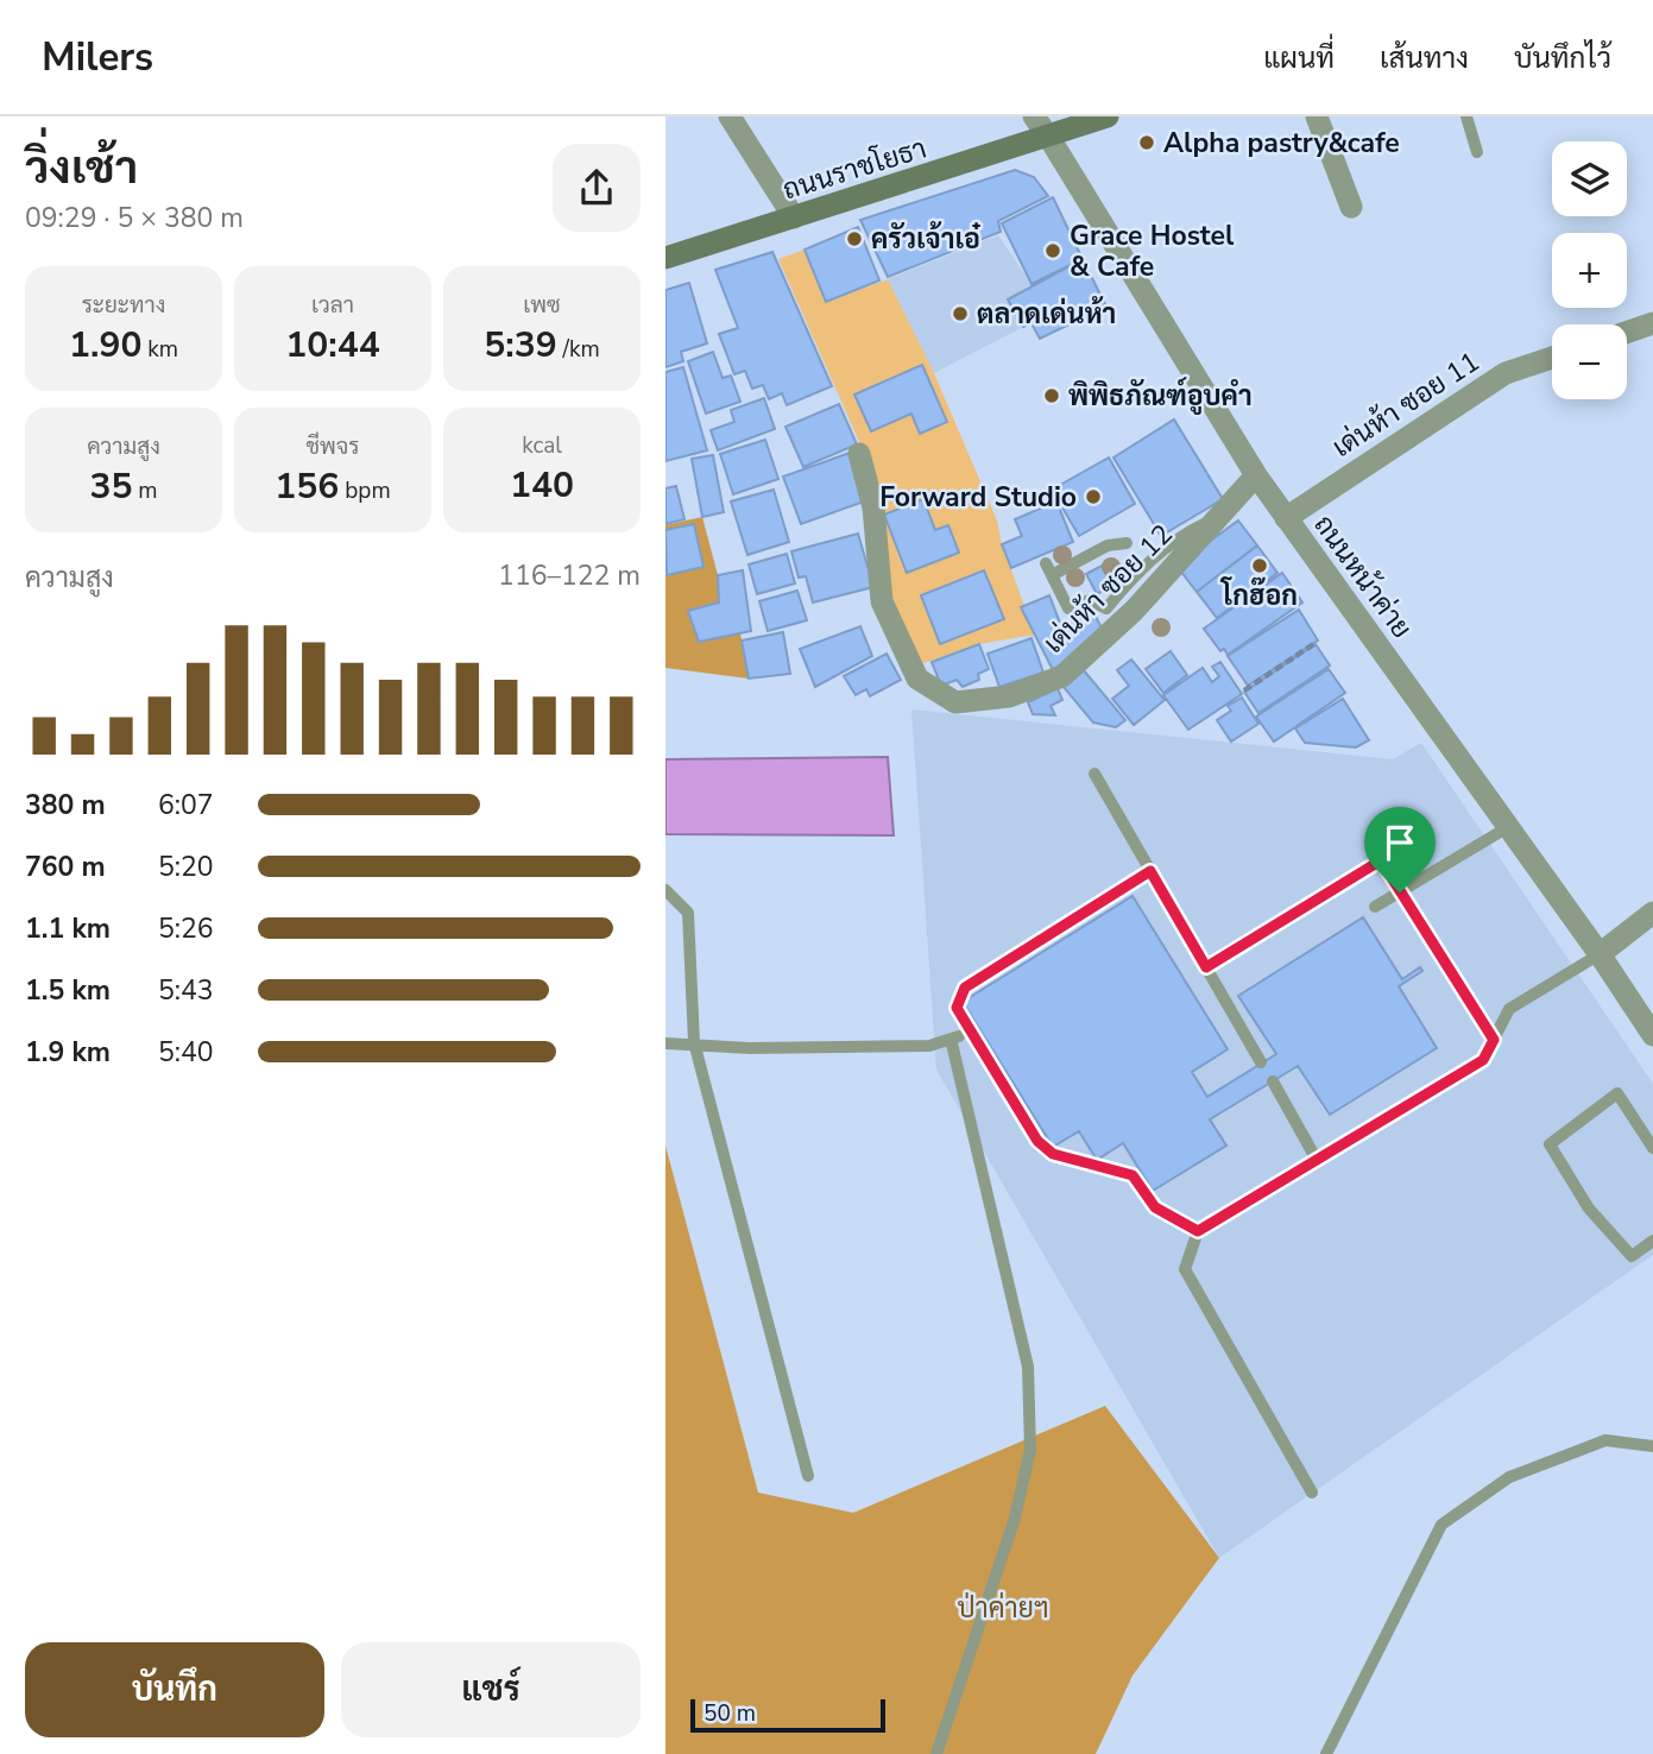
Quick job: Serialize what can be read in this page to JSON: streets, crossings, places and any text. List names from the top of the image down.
{
  "streets": {
    "main road": ["ถนนราชโยธา"],
    "street": ["เด่นห้า ซอย 11", "ถนนหน้าค่าย", "เด่นห้า ซอย 12"]
  },
  "crossings": [
    ["ถนนราชโยธา", "ถนนหน้าค่าย"],
    ["เด่นห้า ซอย 11", "ถนนหน้าค่าย"],
    ["ถนนหน้าค่าย", "เด่นห้า ซอย 12"]
  ],
  "parks": ["ป่าค่ายฯ"],
  "places": [
    "Alpha pastry&cafe",
    "ครัวเจ้าเอ๋",
    "Grace Hostel & Cafe",
    "ตลาดเด่นห้า",
    "พิพิธภัณฑ์อูบคำ",
    "Forward Studio",
    "โกฮ๊อก"
  ],
  "scale_bar": "50 m",
  "page": {
    "header": "Milers",
    "nav": ["แผนที่", "เส้นทาง", "บันทึกไว้"],
    "heading": ["วิ่งเช้า", "09:29 · 5 × 380 m"],
    "map_buttons": ["+", "−"],
    "stats": [
      ["ระยะทาง", "1.90 km"],
      ["เวลา", "10:44"],
      ["เพซ", "5:39 /km"],
      ["ความสูง", "35 m"],
      ["ชีพจร", "156 bpm"],
      ["kcal", "140"]
    ],
    "chart": ["ความสูง", "116–122 m"],
    "list": [
      {
        "name": "380 m",
        "note": "6:07"
      },
      {
        "name": "760 m",
        "note": "5:20"
      },
      {
        "name": "1.1 km",
        "note": "5:26"
      },
      {
        "name": "1.5 km",
        "note": "5:43"
      },
      {
        "name": "1.9 km",
        "note": "5:40"
      }
    ],
    "buttons": ["บันทึก", "แชร์"],
    "scale": "50 m"
  }
}
